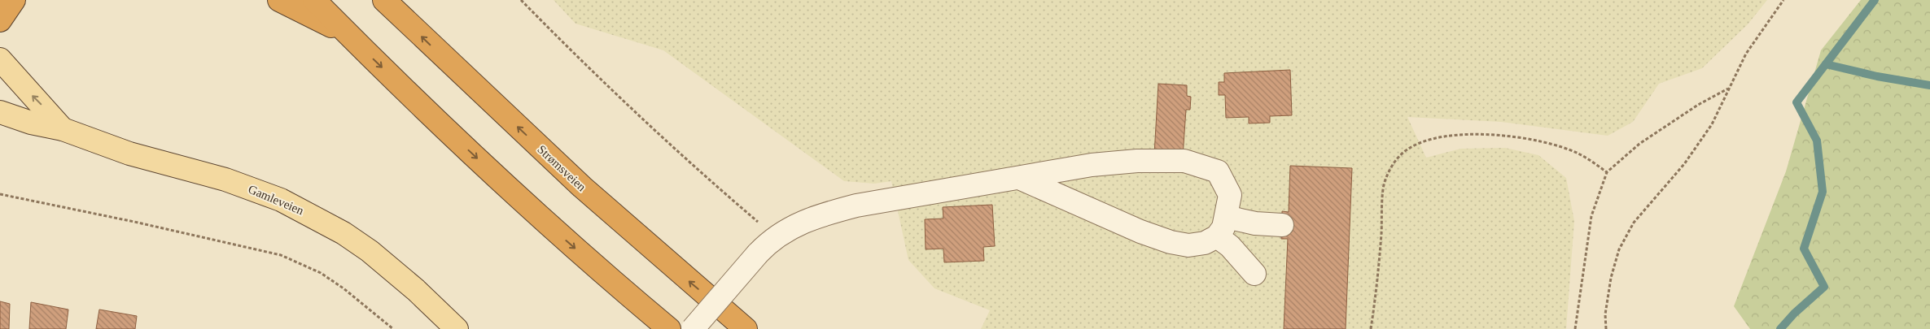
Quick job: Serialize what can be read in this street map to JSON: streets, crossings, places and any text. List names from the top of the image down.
{
  "streets": {
    "highway": ["Strømsveien"],
    "main road": ["Gamleveien"]
  }
}
